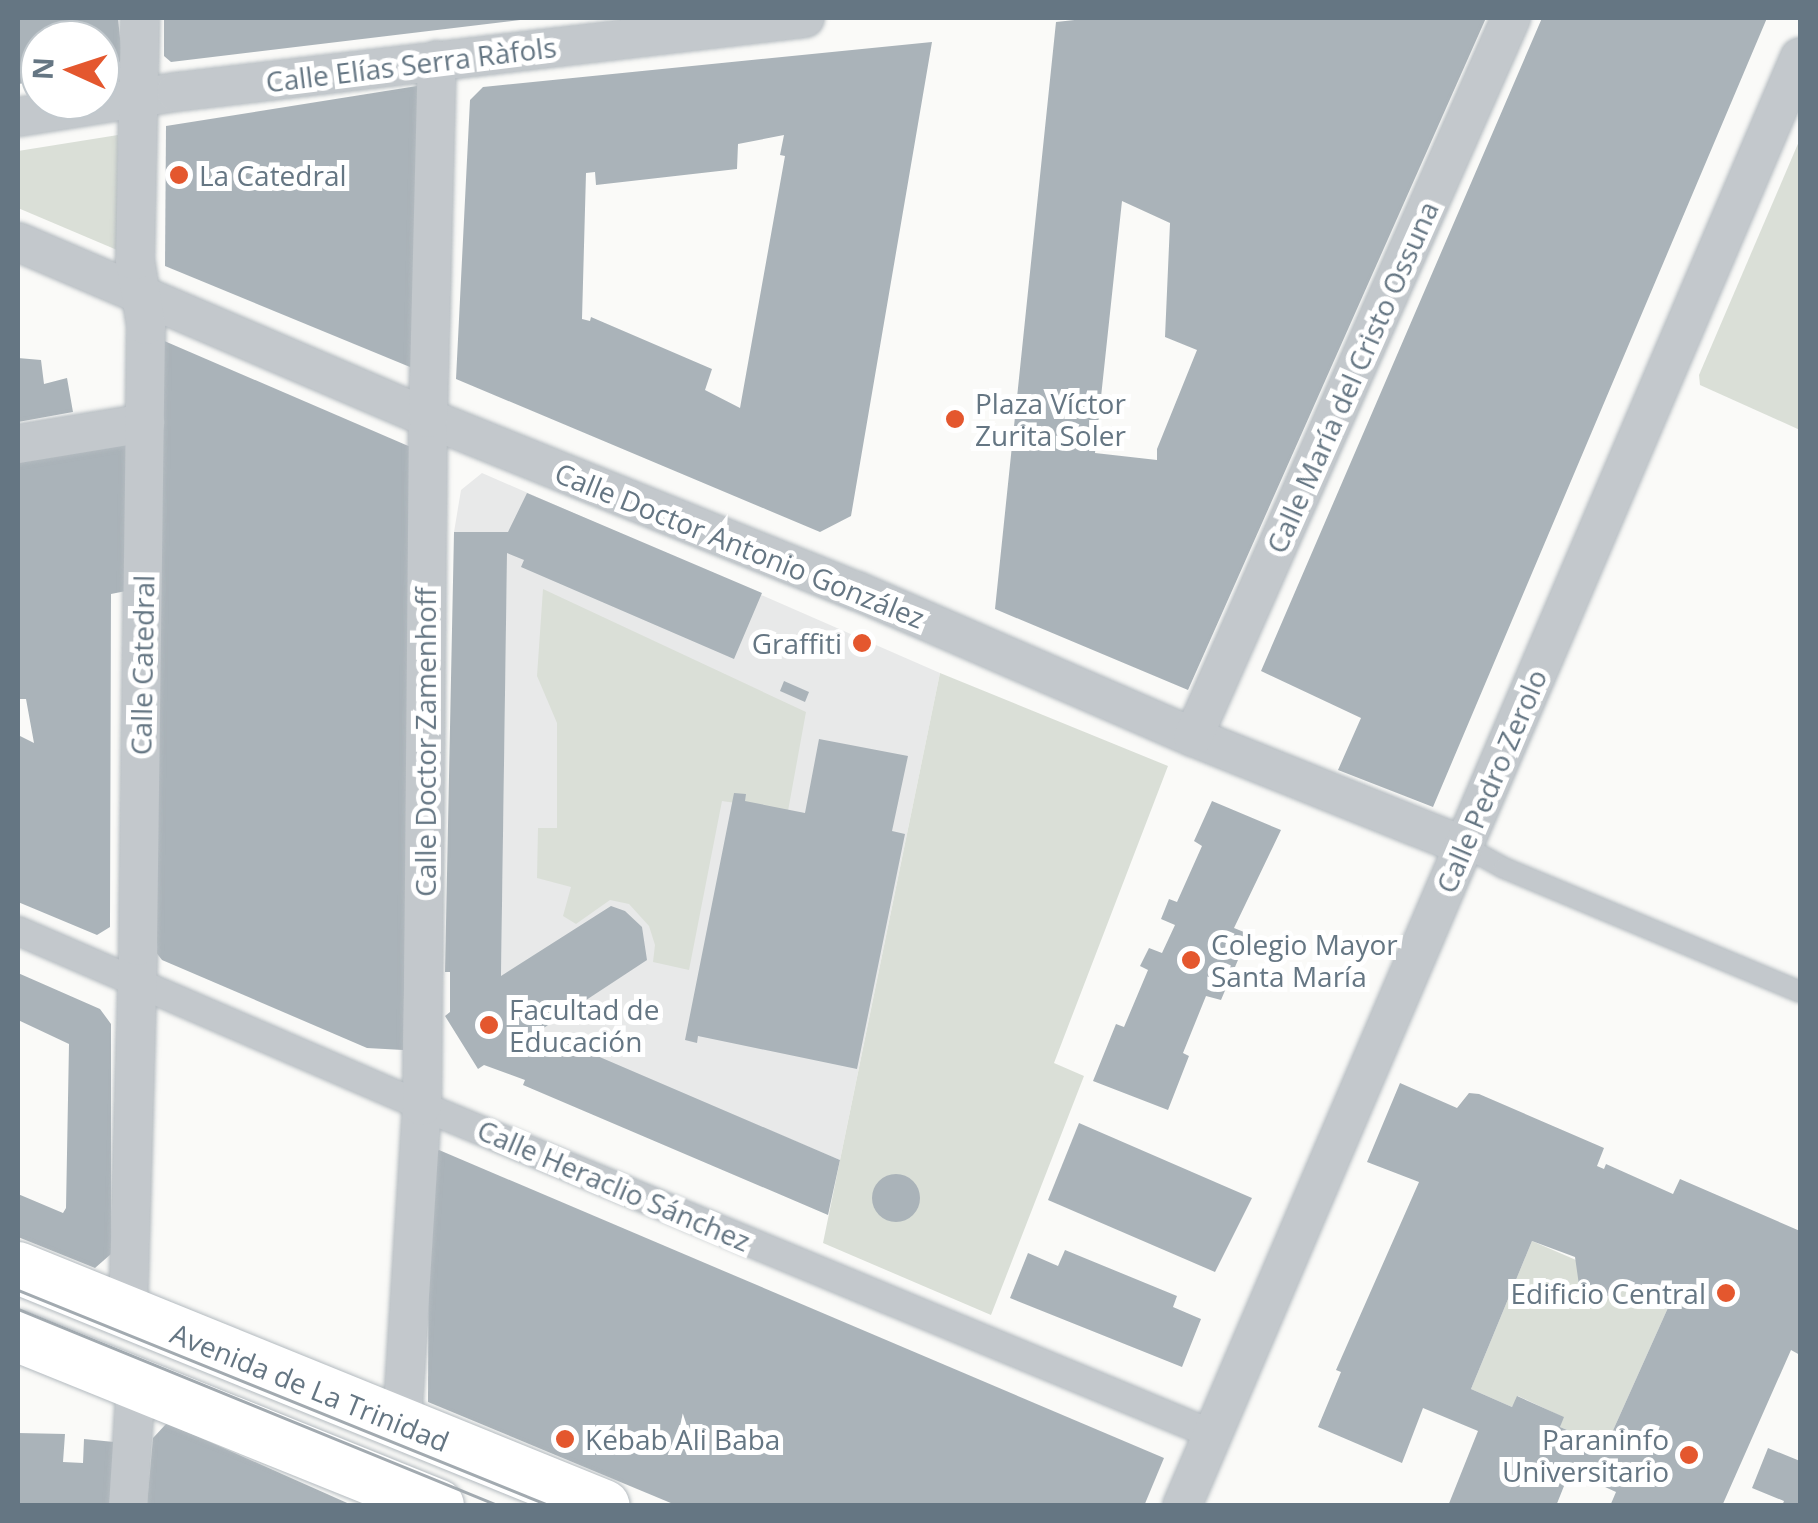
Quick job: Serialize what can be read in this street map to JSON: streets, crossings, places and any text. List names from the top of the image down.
{
  "streets": {
    "main road": ["Avenida de La Trinidad"],
    "street": [
      "Calle Elías Serra Ràfols",
      "Calle María del Cristo Ossuna",
      "Calle Doctor Antonio González",
      "Calle Catedral",
      "Calle Doctor Zamenhoff",
      "Calle Pedro Zerolo",
      "Calle Heraclio Sánchez"
    ]
  },
  "crossings": [
    ["Calle Elías Serra Ràfols", "Calle Catedral"],
    ["Calle Elías Serra Ràfols", "Calle Doctor Zamenhoff"],
    ["Calle María del Cristo Ossuna", "Calle Doctor Antonio González"],
    ["Calle Doctor Antonio González", "Calle Catedral"],
    ["Calle Doctor Antonio González", "Calle Doctor Zamenhoff"],
    ["Calle Doctor Antonio González", "Calle Pedro Zerolo"],
    ["Calle Catedral", "Calle Heraclio Sánchez"],
    ["Calle Catedral", "Avenida de La Trinidad"],
    ["Calle Doctor Zamenhoff", "Calle Heraclio Sánchez"],
    ["Calle Doctor Zamenhoff", "Avenida de La Trinidad"],
    ["Calle Pedro Zerolo", "Calle Heraclio Sánchez"]
  ],
  "places": [
    "La Catedral",
    "Plaza Víctor Zurita Soler",
    "Graffiti",
    "Colegio Mayor Santa María",
    "Facultad de Educación",
    "Edificio Central",
    "Kebab Ali Baba",
    "Paraninfo Universitario"
  ],
  "north": "left"
}
